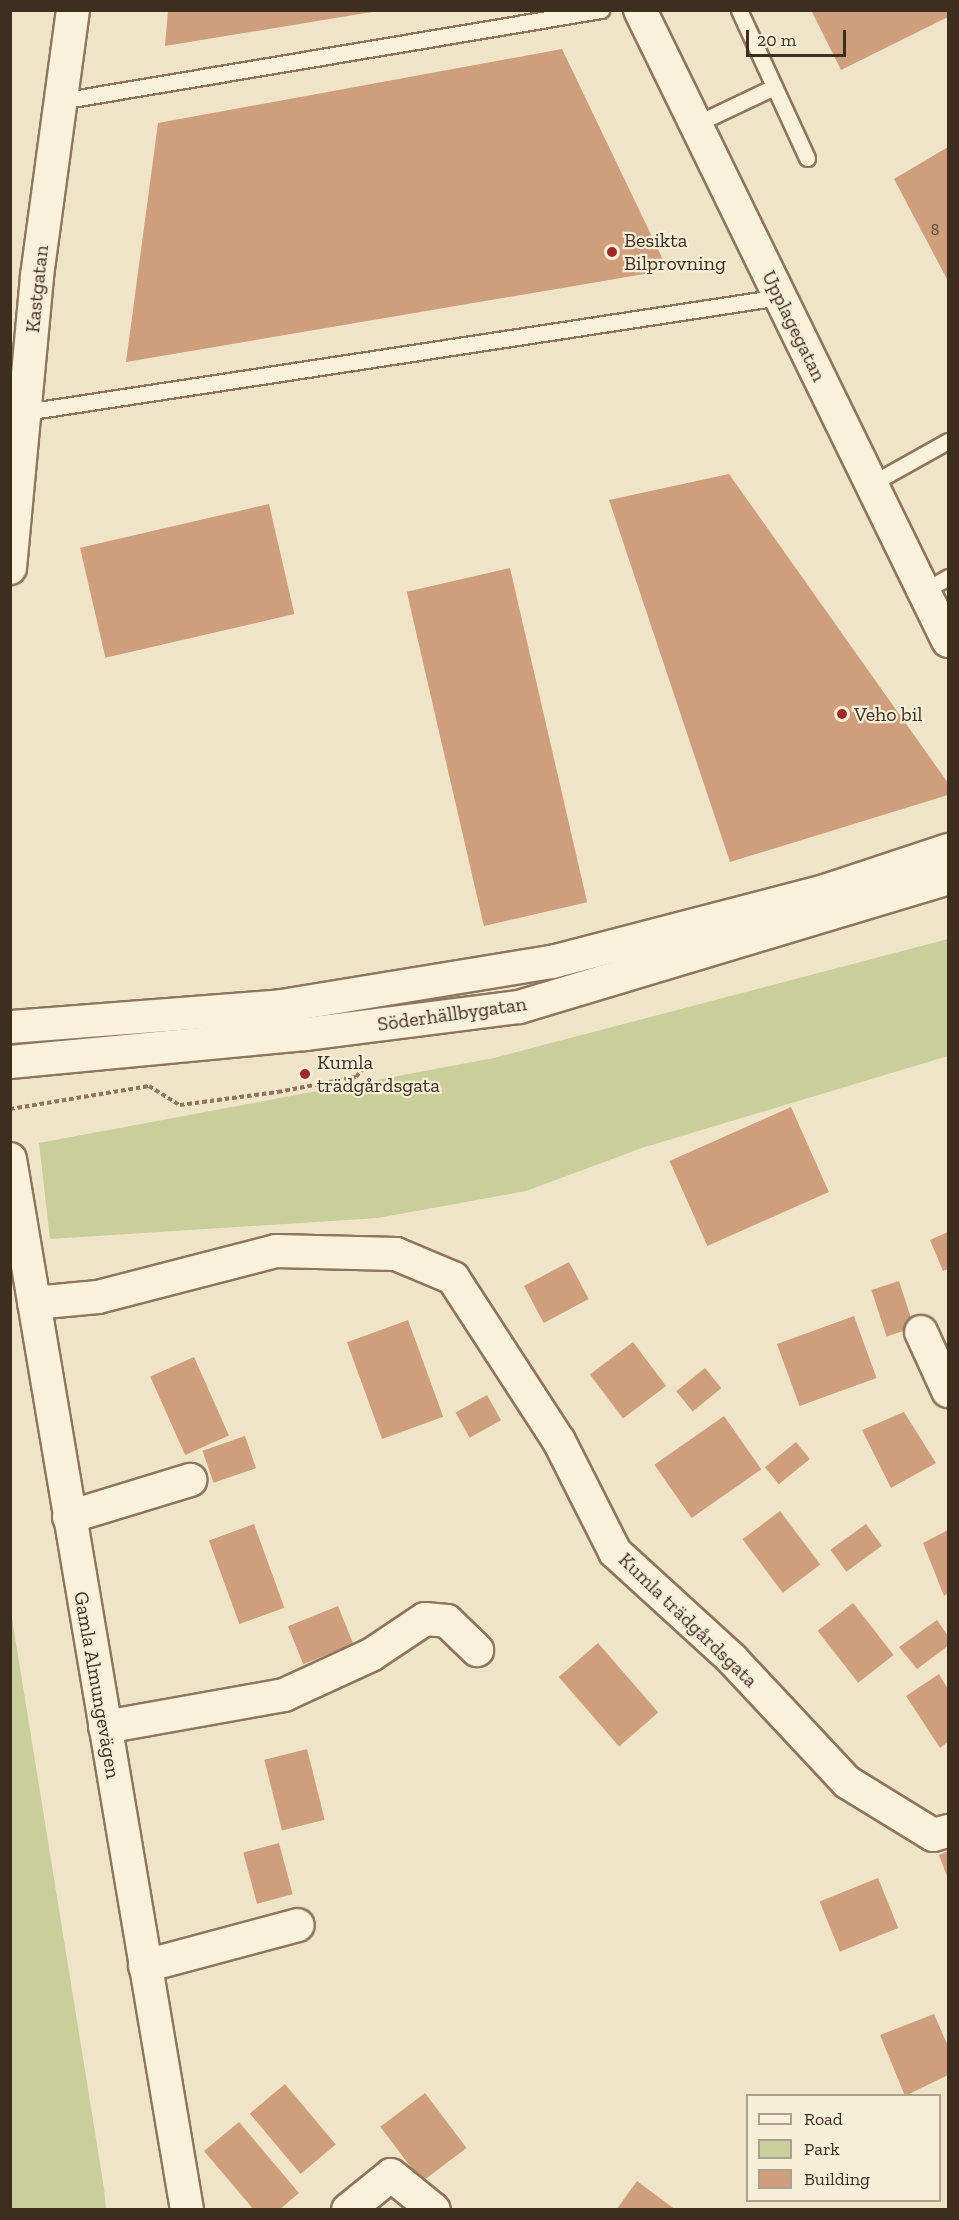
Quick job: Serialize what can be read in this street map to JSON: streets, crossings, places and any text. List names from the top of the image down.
{
  "streets": {
    "street": [
      "Kastgatan",
      "Upplagegatan",
      "Söderhällbygatan",
      "Kumla trädgårdsgata",
      "Gamla Almungevägen"
    ]
  },
  "crossings": [
    ["Kumla trädgårdsgata", "Gamla Almungevägen"]
  ],
  "places": ["Besikta Bilprovning", "Veho bil", "Kumla trädgårdsgata"],
  "house_numbers": ["8"],
  "legend": ["Road", "Park", "Building"],
  "scale_bar": "20 m"
}
